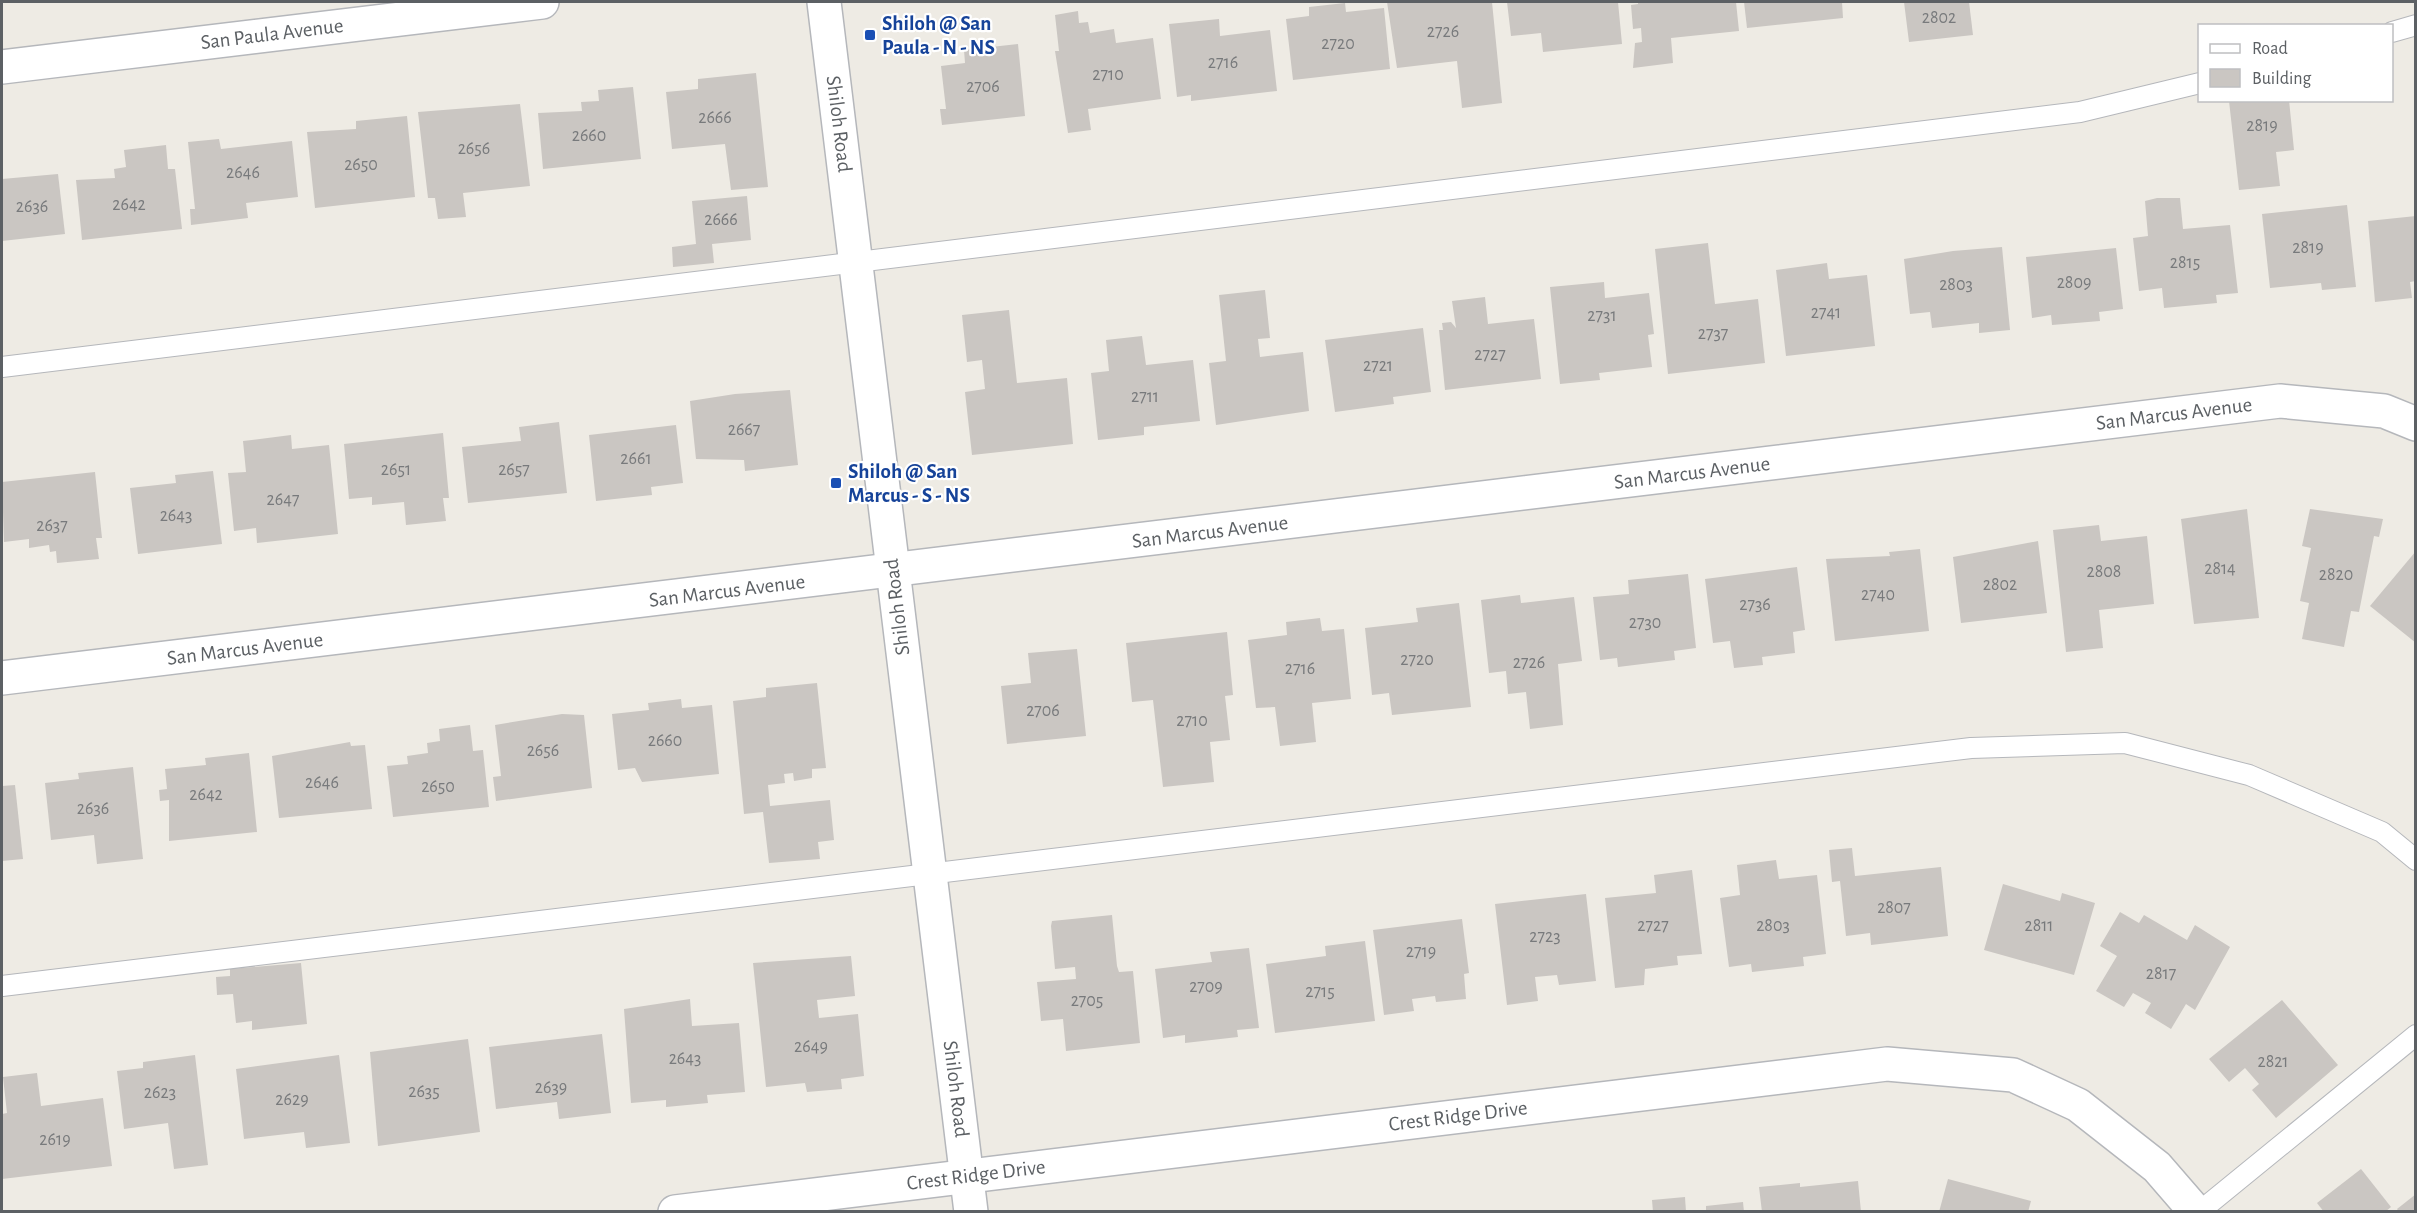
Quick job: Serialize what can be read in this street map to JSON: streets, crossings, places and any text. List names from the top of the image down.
{
  "streets": {
    "street": [
      "San Paula Avenue",
      "Shiloh Road",
      "San Marcus Avenue",
      "Crest Ridge Drive"
    ]
  },
  "crossings": [
    ["Shiloh Road", "San Marcus Avenue"],
    ["Shiloh Road", "Crest Ridge Drive"]
  ],
  "places": {
    "transit": ["Shiloh @ San Paula - N - NS", "Shiloh @ San Marcus - S - NS"]
  },
  "house_numbers": [
    "2802",
    "2726",
    "2720",
    "2716",
    "2710",
    "2706",
    "2666",
    "2819",
    "2660",
    "2656",
    "2650",
    "2646",
    "2642",
    "2636",
    "2666",
    "2819",
    "2815",
    "2809",
    "2803",
    "2741",
    "2731",
    "2737",
    "2727",
    "2721",
    "2711",
    "2667",
    "2661",
    "2651",
    "2657",
    "2647",
    "2643",
    "2637",
    "2814",
    "2808",
    "2820",
    "2802",
    "2740",
    "2736",
    "2730",
    "2720",
    "2726",
    "2716",
    "2706",
    "2710",
    "2660",
    "2656",
    "2646",
    "2650",
    "2642",
    "2636",
    "2807",
    "2727",
    "2803",
    "2811",
    "2723",
    "2719",
    "2817",
    "2709",
    "2715",
    "2705",
    "2649",
    "2643",
    "2821",
    "2639",
    "2635",
    "2623",
    "2629",
    "2619"
  ],
  "legend": ["Road", "Building"]
}
